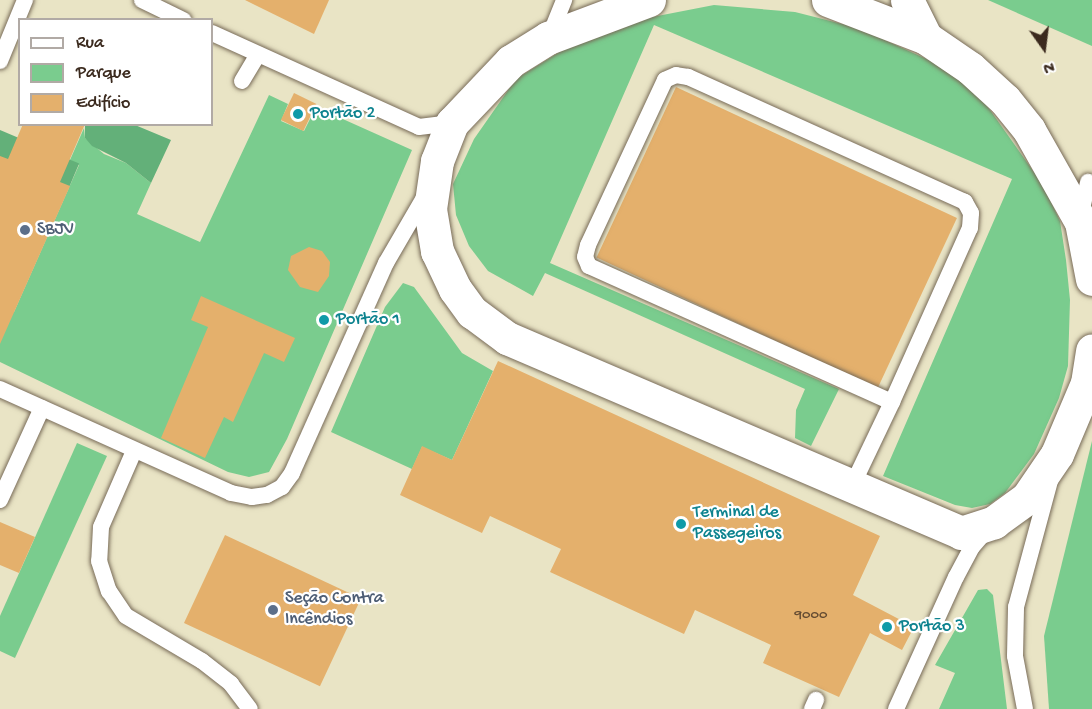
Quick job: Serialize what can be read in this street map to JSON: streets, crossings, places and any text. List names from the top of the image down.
{
  "places": [
    "Portão 2",
    "SBJV",
    "Portão 1",
    "Terminal de Passegeiros",
    "Seção Contra Incêndios",
    "Portão 3"
  ],
  "house_numbers": ["9000"],
  "legend": ["Rua", "Parque", "Edifício"],
  "north": "bottom"
}
